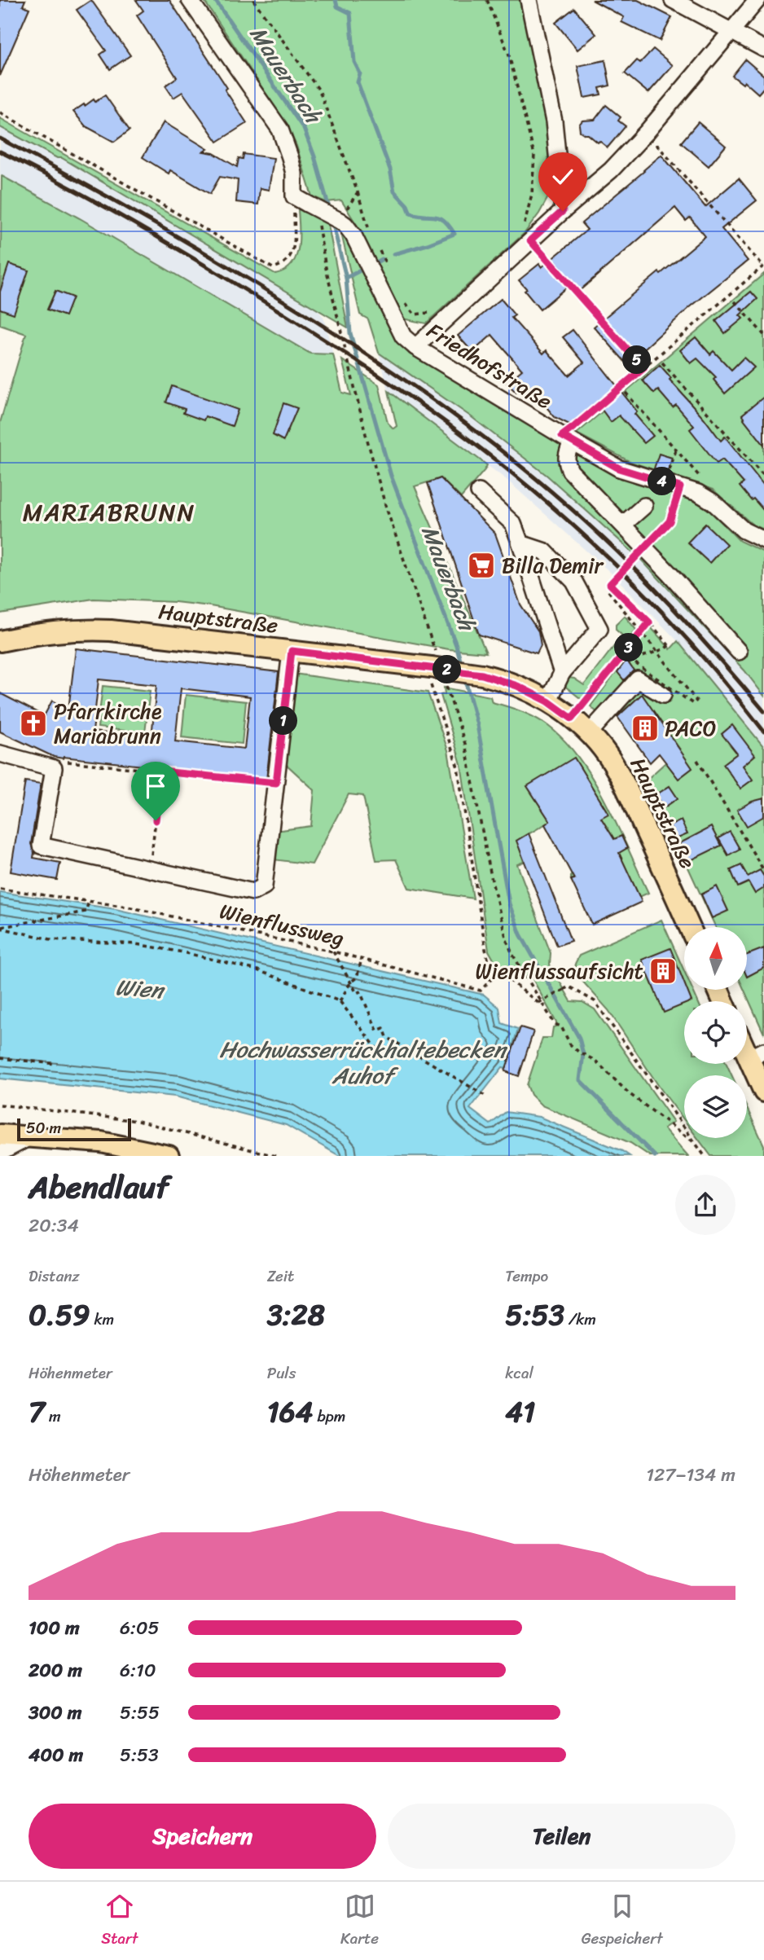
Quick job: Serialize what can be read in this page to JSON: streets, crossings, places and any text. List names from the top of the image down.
{
  "streets": {
    "main road": ["Hauptstraße"],
    "street": ["Friedhofstraße"],
    "path": ["Wienflussweg"]
  },
  "districts": ["MARIABRUNN"],
  "water": ["Mauerbach", "Wien", "Hochwasserrückhaltebecken Auhof"],
  "places": {
    "supermarket": ["Billa Demir"],
    "church": ["Pfarrkirche Mariabrunn"],
    "building": ["PACO", "Wienflussaufsicht"]
  },
  "scale_bar": "50 m",
  "north": "top",
  "page": {
    "pins": [
      "5",
      "4",
      "3",
      "2",
      "1"
    ],
    "scale": "50 m",
    "heading": ["Abendlauf", "20:34"],
    "stats": [
      ["Distanz", "0.59 km"],
      ["Zeit", "3:28"],
      ["Tempo", "5:53 /km"],
      ["Höhenmeter", "7 m"],
      ["Puls", "164 bpm"],
      ["kcal", "41"]
    ],
    "chart": ["Höhenmeter", "127–134 m"],
    "list": [
      {
        "name": "100 m",
        "note": "6:05"
      },
      {
        "name": "200 m",
        "note": "6:10"
      },
      {
        "name": "300 m",
        "note": "5:55"
      },
      {
        "name": "400 m",
        "note": "5:53"
      }
    ],
    "buttons": ["Speichern", "Teilen"],
    "tabs": ["Start", "Karte", "Gespeichert"]
  }
}
